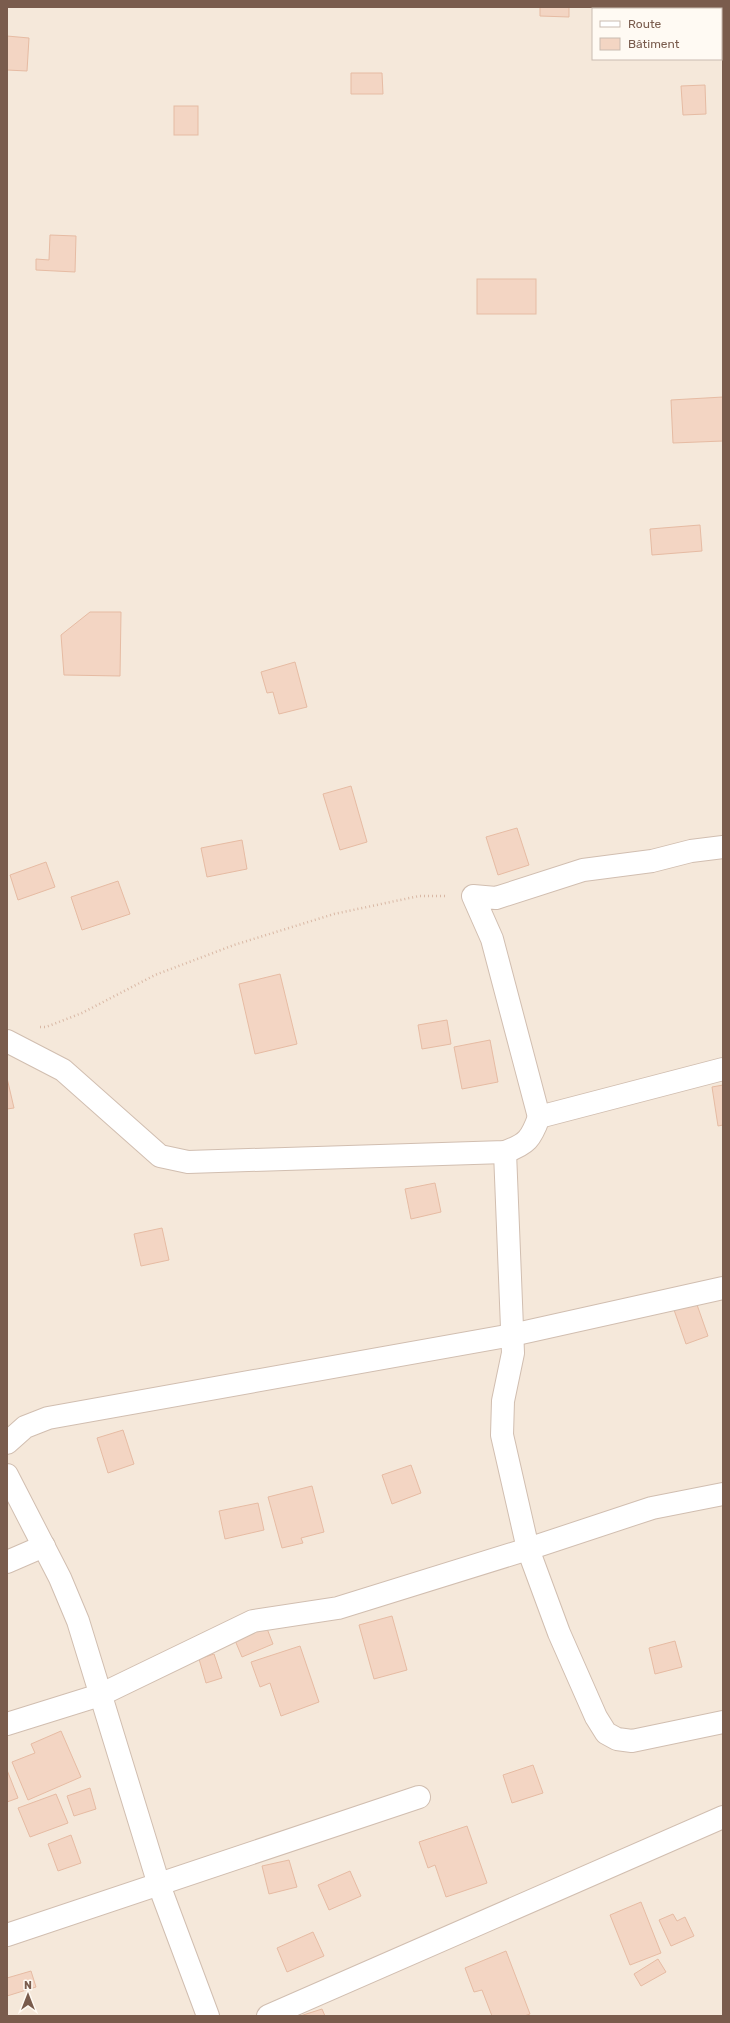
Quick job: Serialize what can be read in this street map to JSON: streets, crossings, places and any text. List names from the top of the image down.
{
  "legend": ["Route", "Bâtiment"],
  "north": "top"
}
